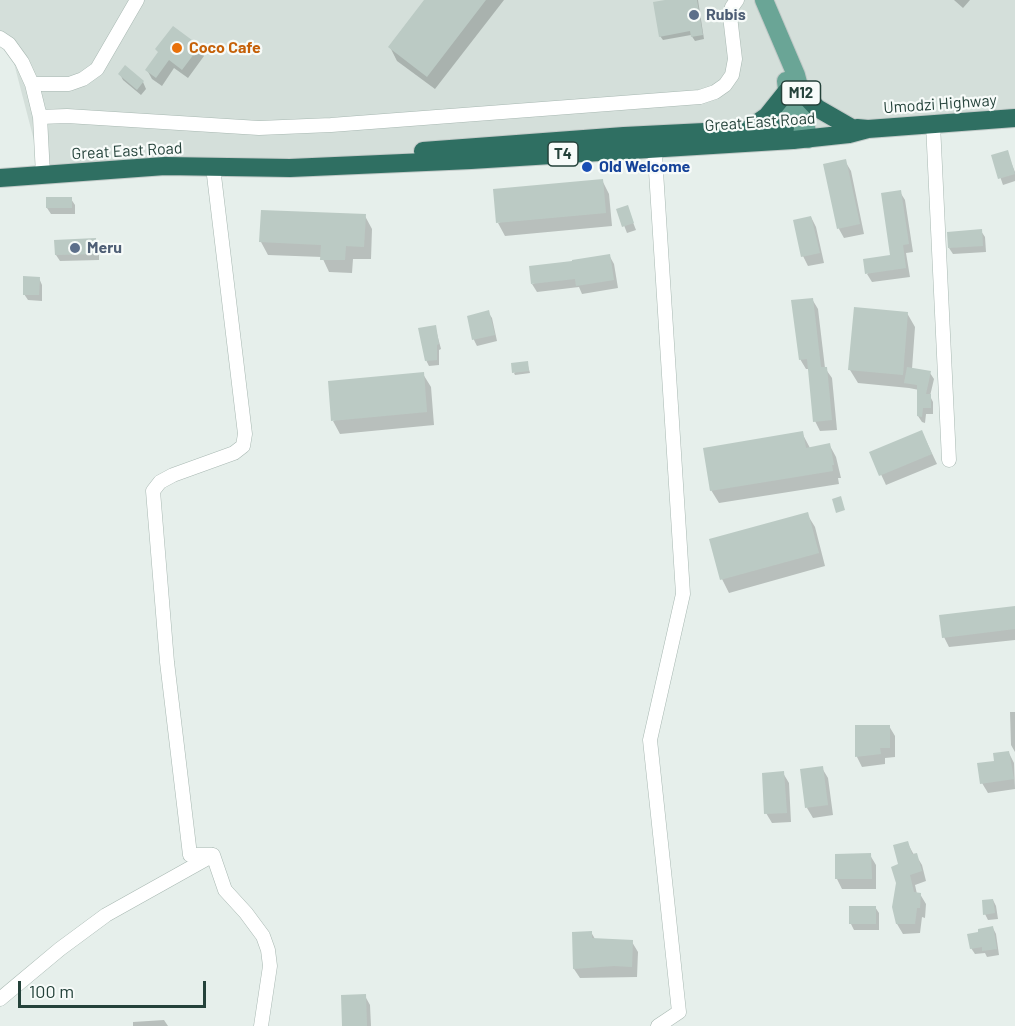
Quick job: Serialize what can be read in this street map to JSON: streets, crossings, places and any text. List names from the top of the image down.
{
  "streets": {
    "highway": ["Umodzi Highway", "Great East Road", "T4"],
    "main road": ["M12"]
  },
  "crossings": [
    ["M12", "Great East Road"],
    ["Umodzi Highway", "Great East Road"]
  ],
  "places": [
    "Rubis",
    "Coco Cafe",
    "Old Welcome",
    "Meru"
  ],
  "scale_bar": "100 m"
}
